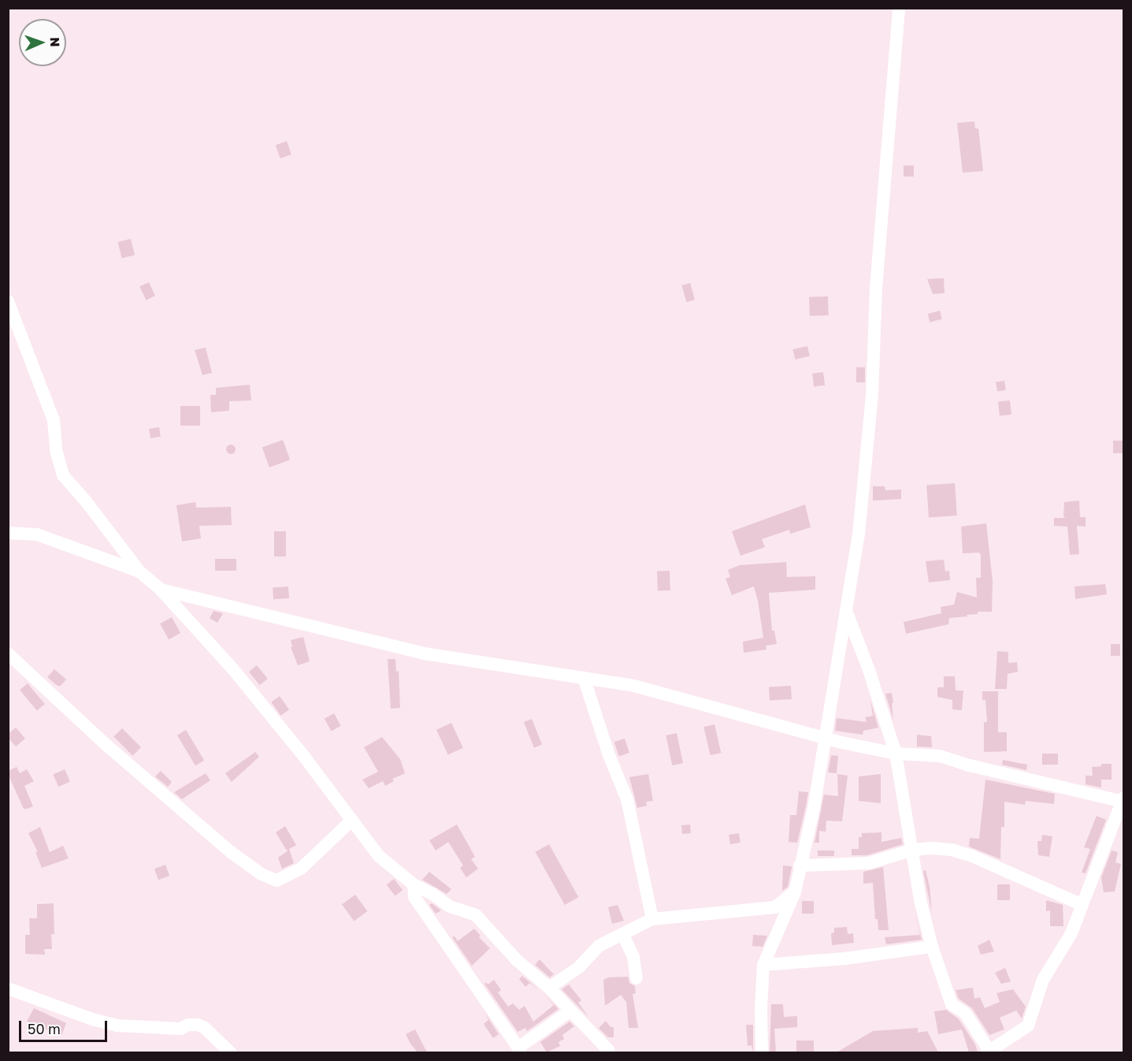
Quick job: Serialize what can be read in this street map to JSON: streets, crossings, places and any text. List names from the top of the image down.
{
  "scale_bar": "50 m",
  "north": "right"
}
